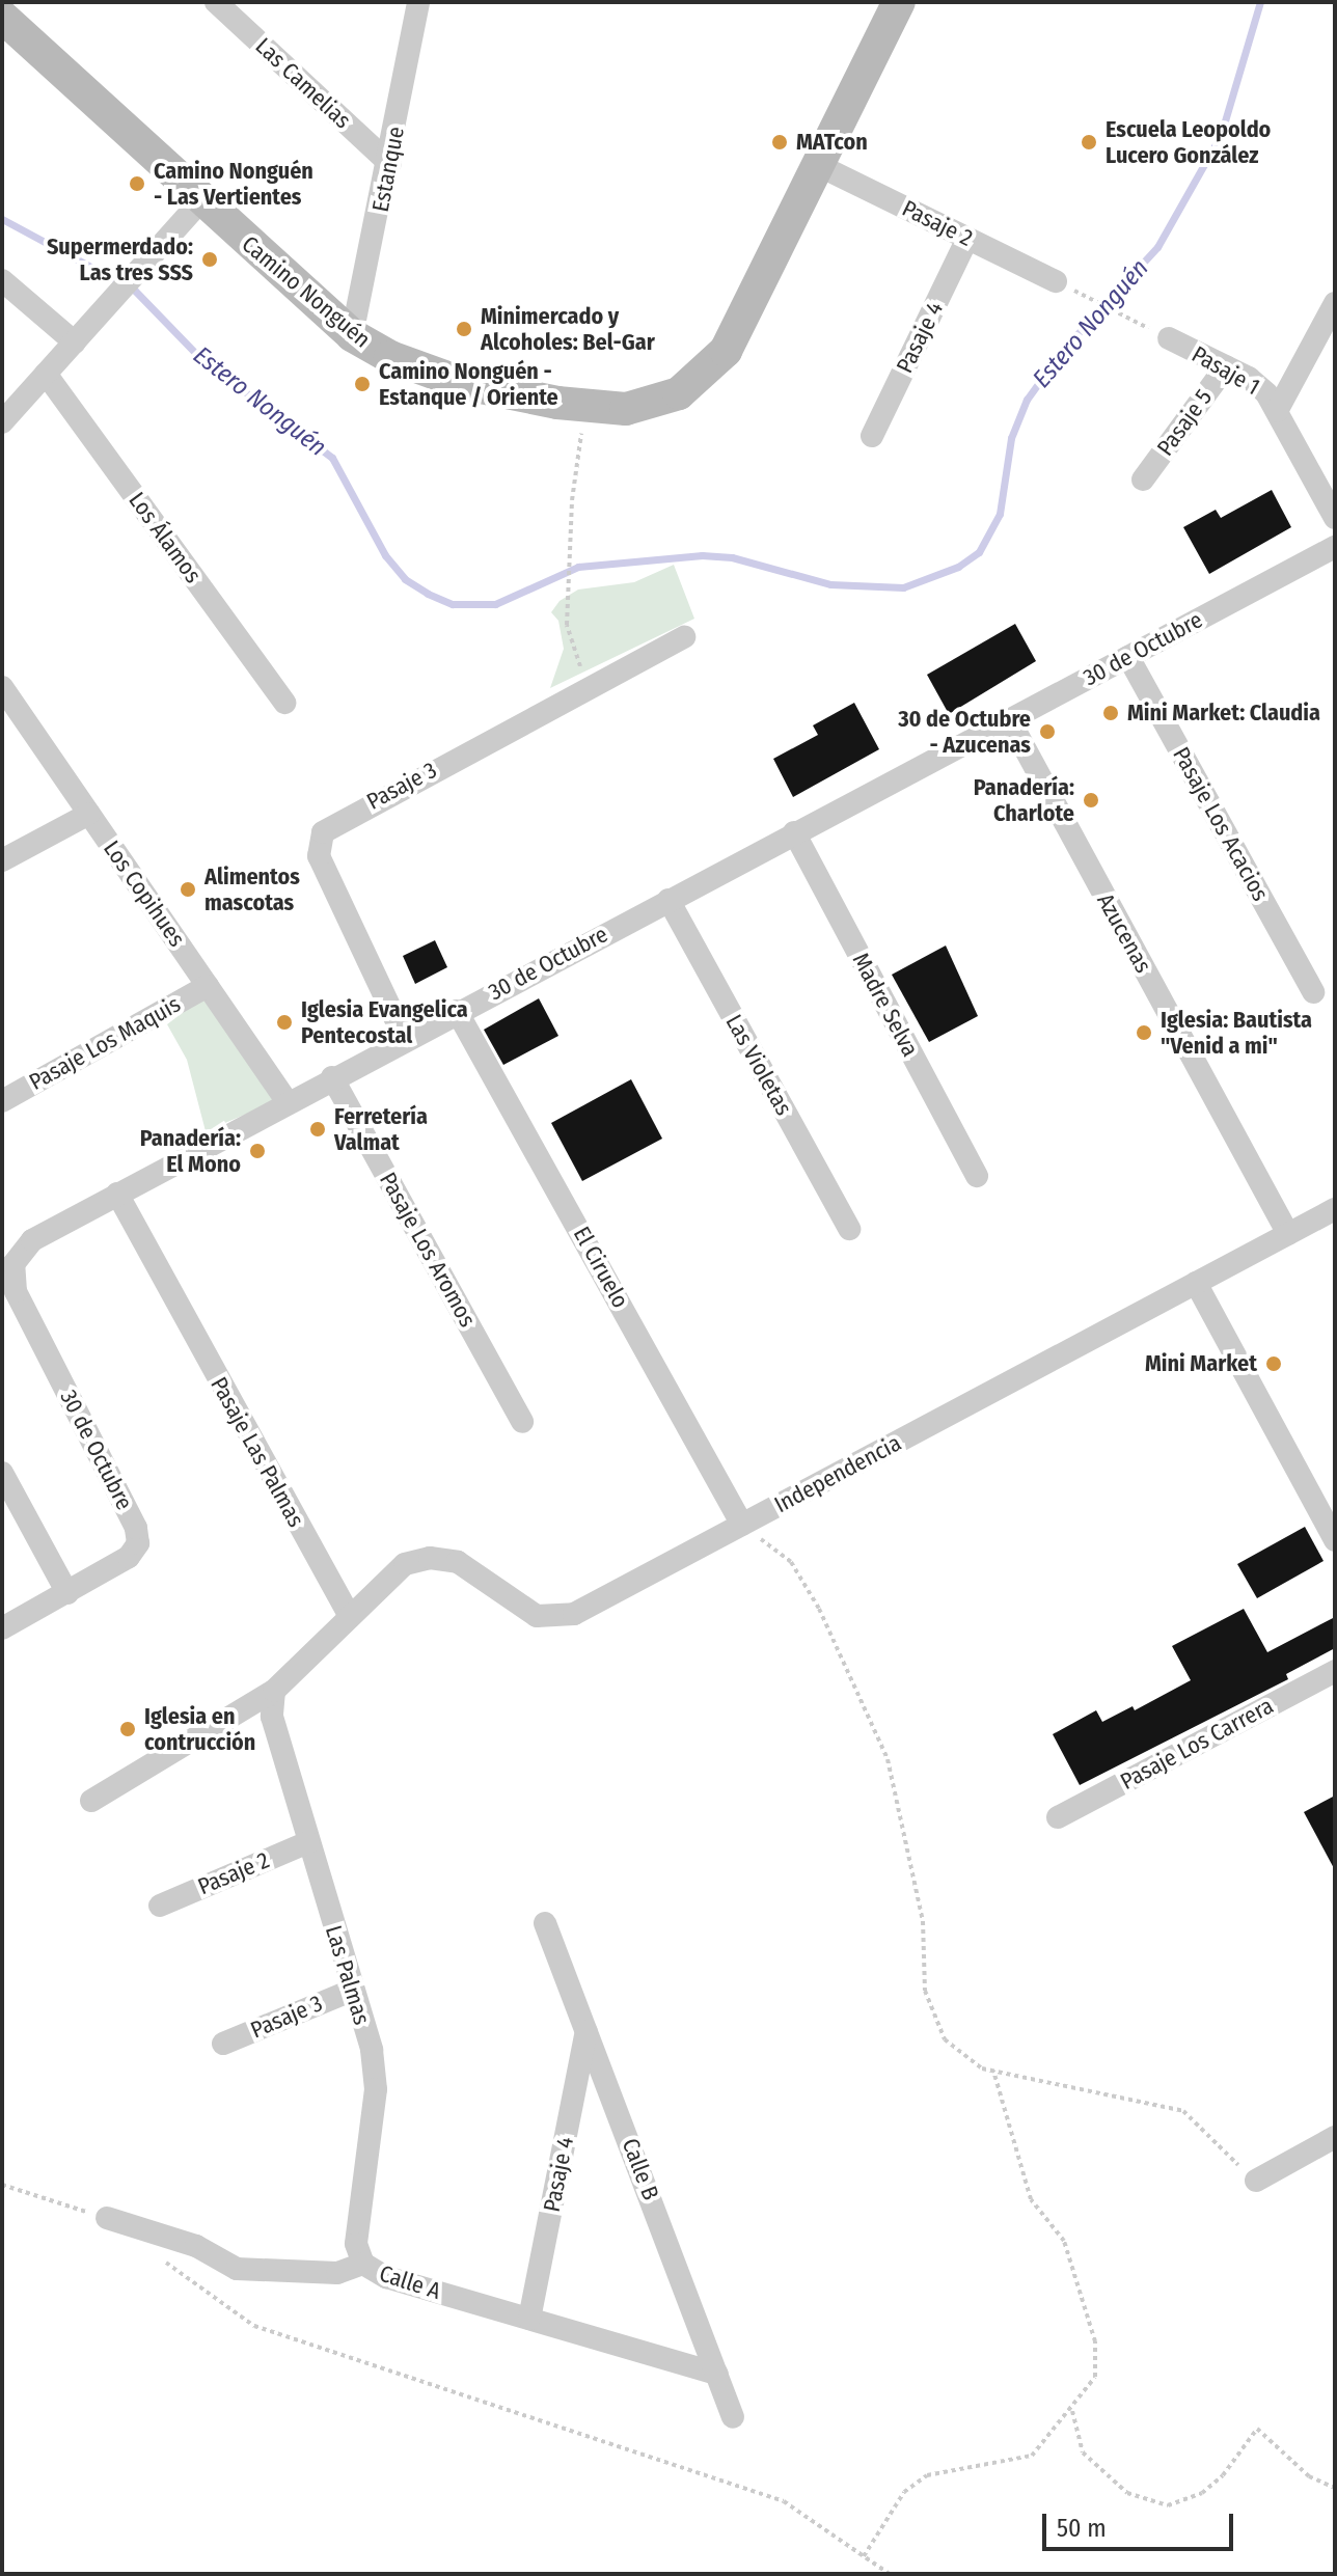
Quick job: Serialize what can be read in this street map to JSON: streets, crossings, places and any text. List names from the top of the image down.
{
  "streets": {
    "main road": ["Camino Nonguén"],
    "street": [
      "Las Camelias",
      "Estanque",
      "Pasaje 2",
      "Pasaje 4",
      "Pasaje 1",
      "Pasaje 5",
      "Los Álamos",
      "30 de Octubre",
      "Pasaje 3",
      "Pasaje Los Acacios",
      "Los Copihues",
      "Azucenas",
      "Madre Selva",
      "Pasaje Los Maquis",
      "Las Violetas",
      "Pasaje Los Aromos",
      "El Ciruelo",
      "Pasaje Las Palmas",
      "Independencia",
      "Pasaje Los Carrera",
      "Las Palmas",
      "Calle B",
      "Calle A"
    ]
  },
  "crossings": [
    ["Las Camelias", "Estanque"],
    ["Estanque", "Camino Nonguén"],
    ["Pasaje 2", "Camino Nonguén"],
    ["Pasaje 2", "Pasaje 4"],
    ["Pasaje 2", "Las Palmas"],
    ["Pasaje 4", "Calle B"],
    ["Pasaje 4", "Calle A"],
    ["Pasaje 1", "Pasaje 5"],
    ["30 de Octubre", "Pasaje 3"],
    ["30 de Octubre", "Pasaje Los Acacios"],
    ["30 de Octubre", "Los Copihues"],
    ["30 de Octubre", "Azucenas"],
    ["30 de Octubre", "Madre Selva"],
    ["30 de Octubre", "Las Violetas"],
    ["30 de Octubre", "Pasaje Los Aromos"],
    ["30 de Octubre", "El Ciruelo"],
    ["30 de Octubre", "Pasaje Las Palmas"],
    ["Pasaje 3", "Las Palmas"],
    ["Los Copihues", "Pasaje Los Maquis"],
    ["Azucenas", "Independencia"],
    ["El Ciruelo", "Independencia"],
    ["Pasaje Las Palmas", "Independencia"],
    ["Las Palmas", "Calle A"],
    ["Calle B", "Calle A"]
  ],
  "water": ["Estero Nonguén"],
  "places": [
    "MATcon",
    "Escuela Leopoldo Lucero González",
    "Camino Nonguén - Las Vertientes",
    "Supermerdado: Las tres SSS",
    "Minimercado y Alcoholes: Bel-Gar",
    "Camino Nonguén - Estanque / Oriente",
    "Mini Market: Claudia",
    "30 de Octubre - Azucenas",
    "Panadería: Charlote",
    "Alimentos mascotas",
    "Iglesia Evangelica Pentecostal",
    "Iglesia: Bautista \"Venid a mi\"",
    "Ferretería Valmat",
    "Panadería: El Mono",
    "Mini Market",
    "Iglesia en contrucción"
  ],
  "scale_bar": "50 m"
}
